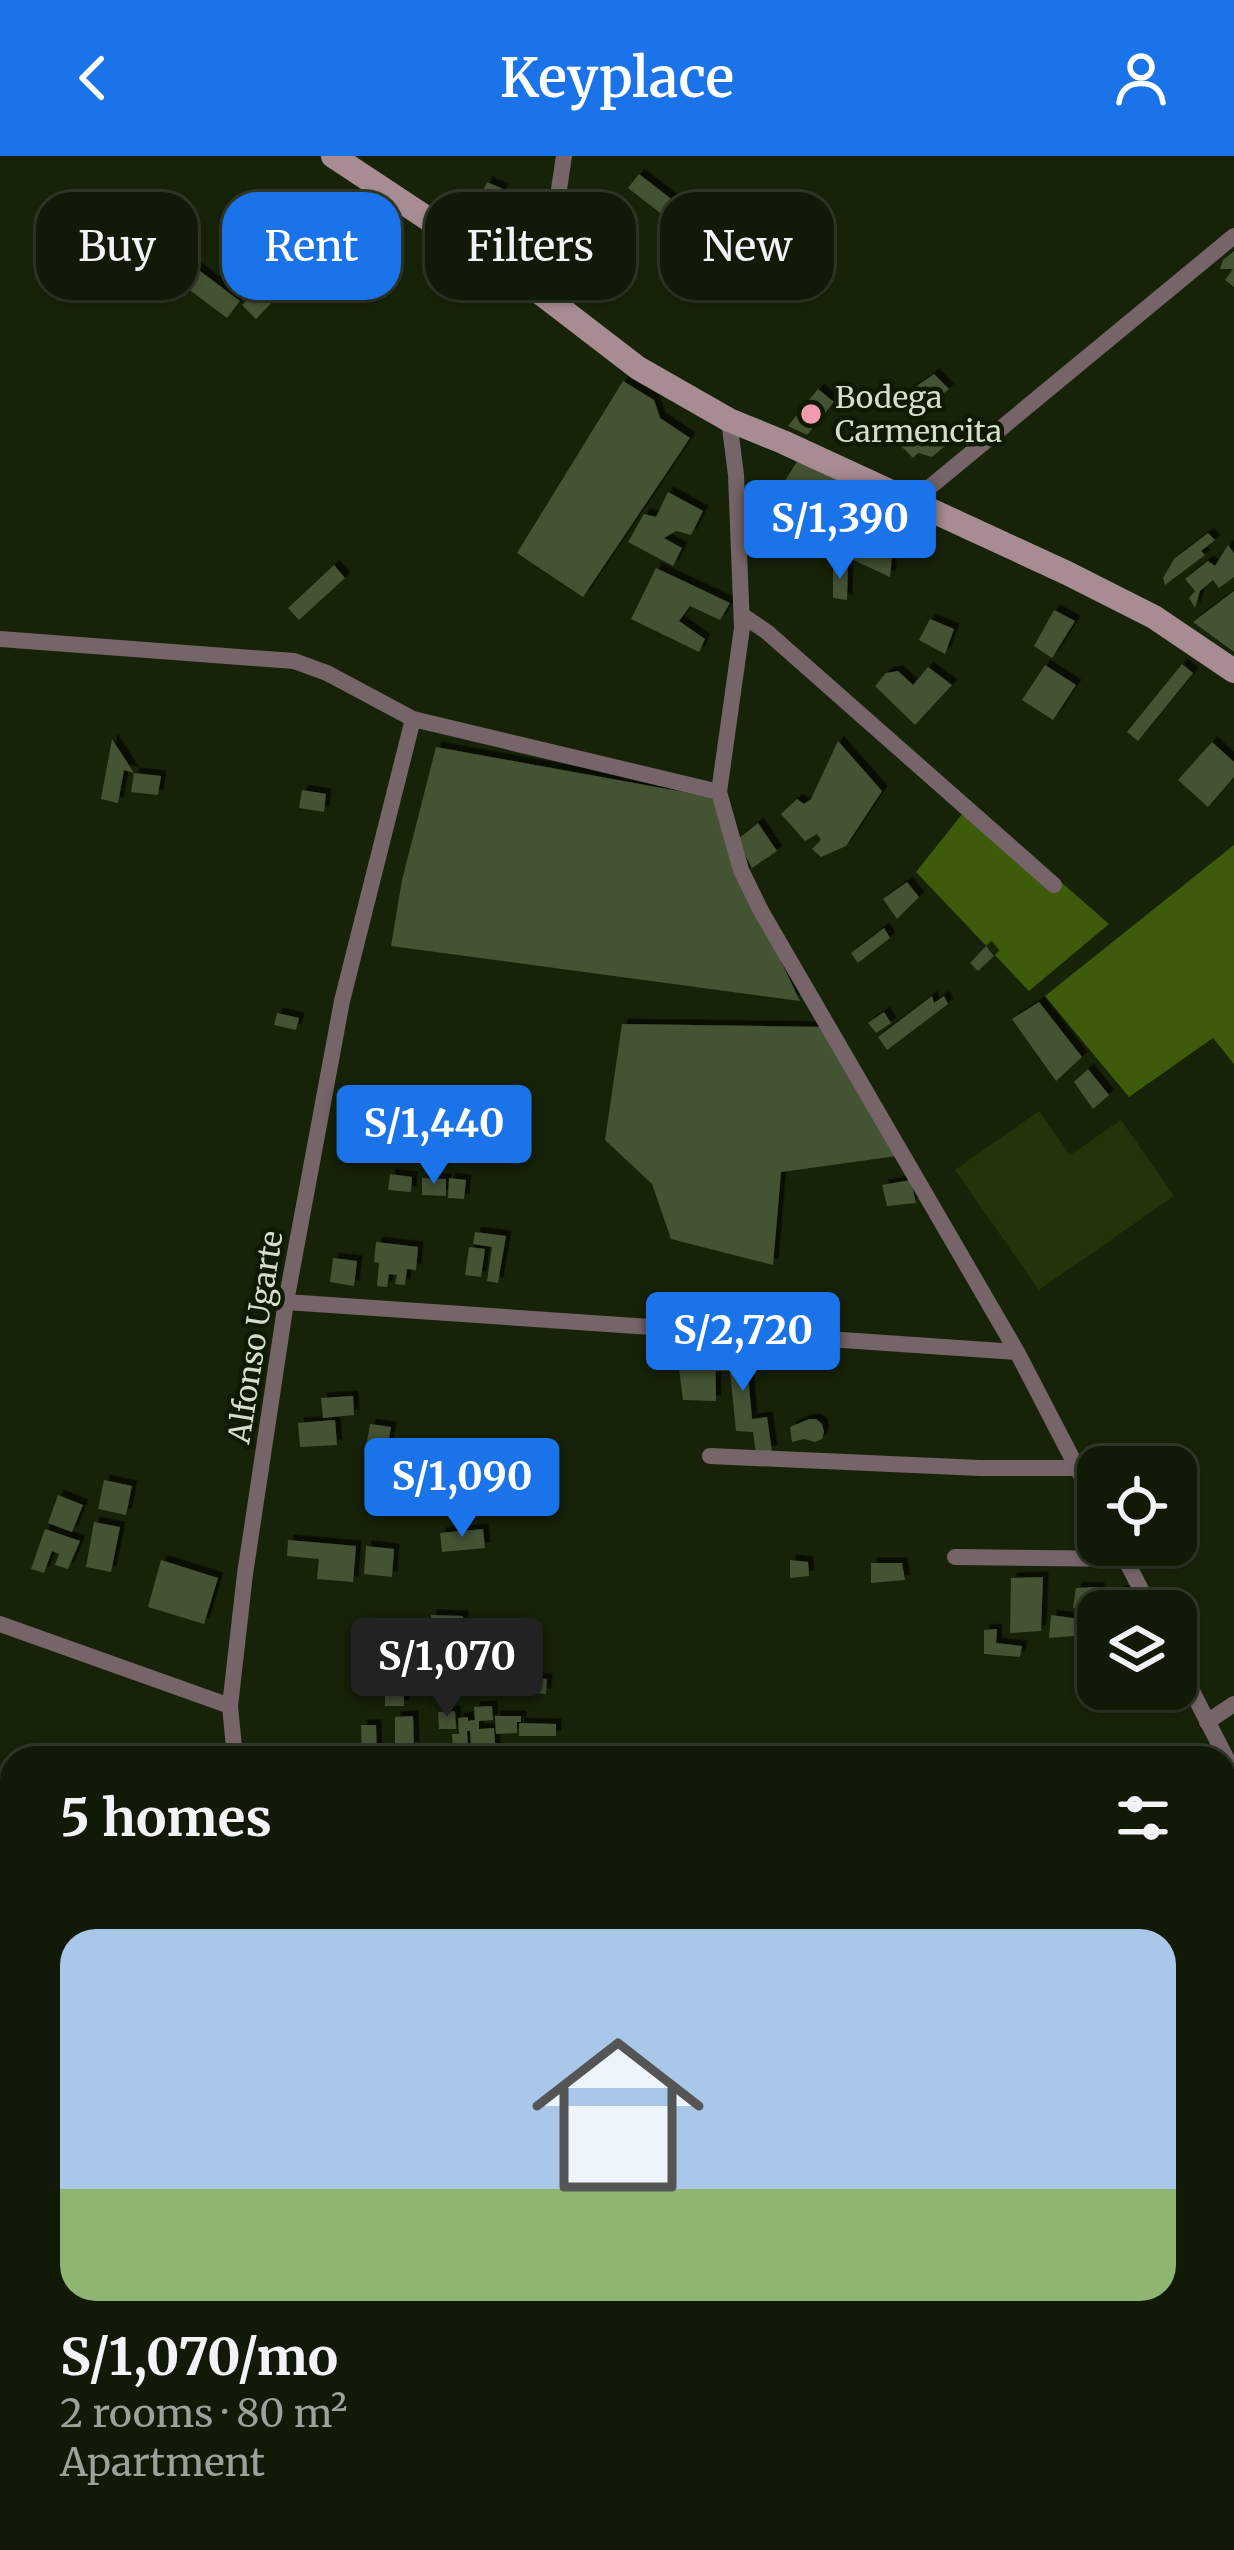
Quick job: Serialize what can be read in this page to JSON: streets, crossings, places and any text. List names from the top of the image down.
{
  "streets": {
    "street": ["Alfonso Ugarte"]
  },
  "places": ["Bodega Carmencita"],
  "page": {
    "header": "Keyplace",
    "chip": [
      "Buy",
      "Rent",
      "Filters",
      "New"
    ],
    "price": [
      "S/1,390",
      "S/1,440",
      "S/2,720",
      "S/1,090",
      "S/1,070"
    ],
    "heading": "5 homes",
    "list": [
      {
        "name": "S/1,070/mo",
        "note": "2 rooms · 80 m² · Apartment"
      }
    ]
  }
}
